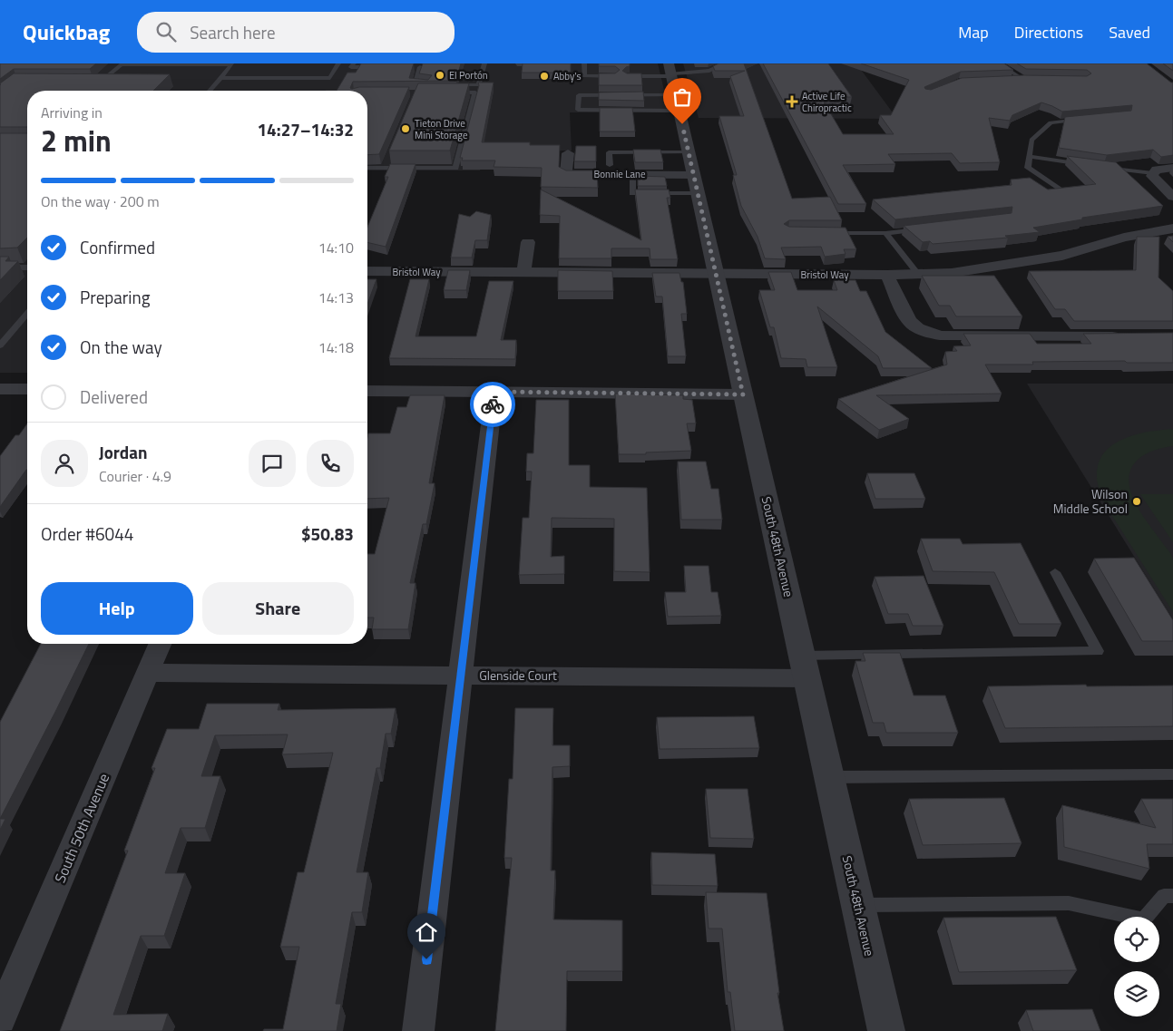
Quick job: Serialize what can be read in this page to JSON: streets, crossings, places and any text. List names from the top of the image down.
{
  "streets": {
    "street": [
      "Bonnie Lane",
      "Bristol Way",
      "South 48th Avenue",
      "Glenside Court",
      "South 50th Avenue"
    ]
  },
  "crossings": [
    ["Bonnie Lane", "South 48th Avenue"],
    ["Bristol Way", "South 48th Avenue"],
    ["South 48th Avenue", "Glenside Court"],
    ["Glenside Court", "South 50th Avenue"]
  ],
  "places": {
    "other": [
      "El Portón",
      "Abby's",
      "Tieton Drive Mini Storage",
      "Wilson Middle School"
    ],
    "health": ["Active Life Chiropractic"]
  },
  "page": {
    "header": "Quickbag",
    "search": "Search here",
    "nav": ["Map", "Directions", "Saved"],
    "heading": ["2 min", "Arriving in", "14:27–14:32"],
    "panel": [
      "Jordan",
      "Courier · 4.9",
      "Order #6044",
      "$50.83"
    ],
    "bar": "On the way · 200 m",
    "list": [
      ["Confirmed", "14:10"],
      ["Preparing", "14:13"],
      ["On the way", "14:18"],
      "Delivered"
    ],
    "buttons": ["Help", "Share"]
  }
}
